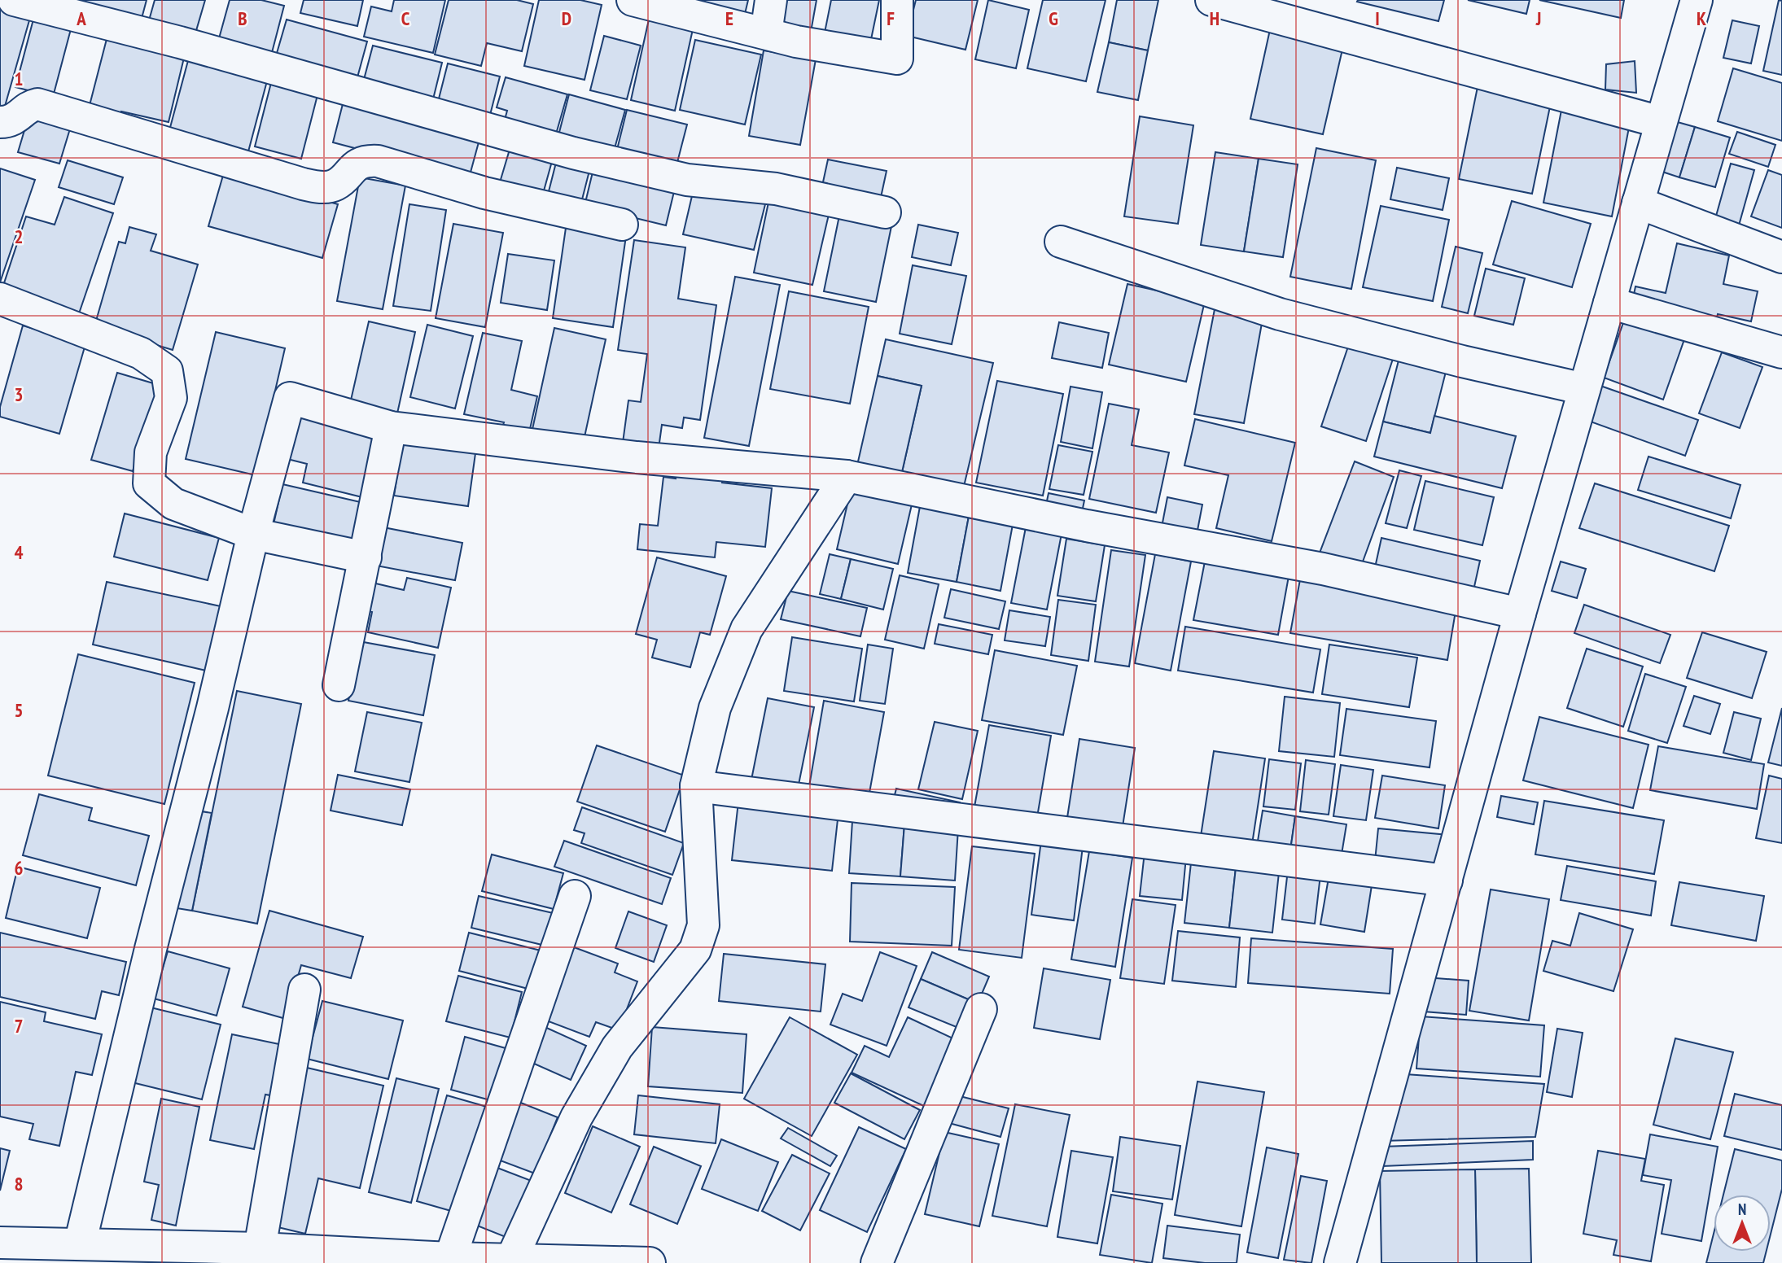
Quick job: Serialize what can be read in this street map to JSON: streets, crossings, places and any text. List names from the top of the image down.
{
  "north": "top",
  "grid": {
    "columns": [
      "A",
      "B",
      "C",
      "D",
      "E",
      "F",
      "G",
      "H",
      "I",
      "J",
      "K"
    ],
    "rows": [
      "1",
      "2",
      "3",
      "4",
      "5",
      "6",
      "7",
      "8"
    ]
  }
}
